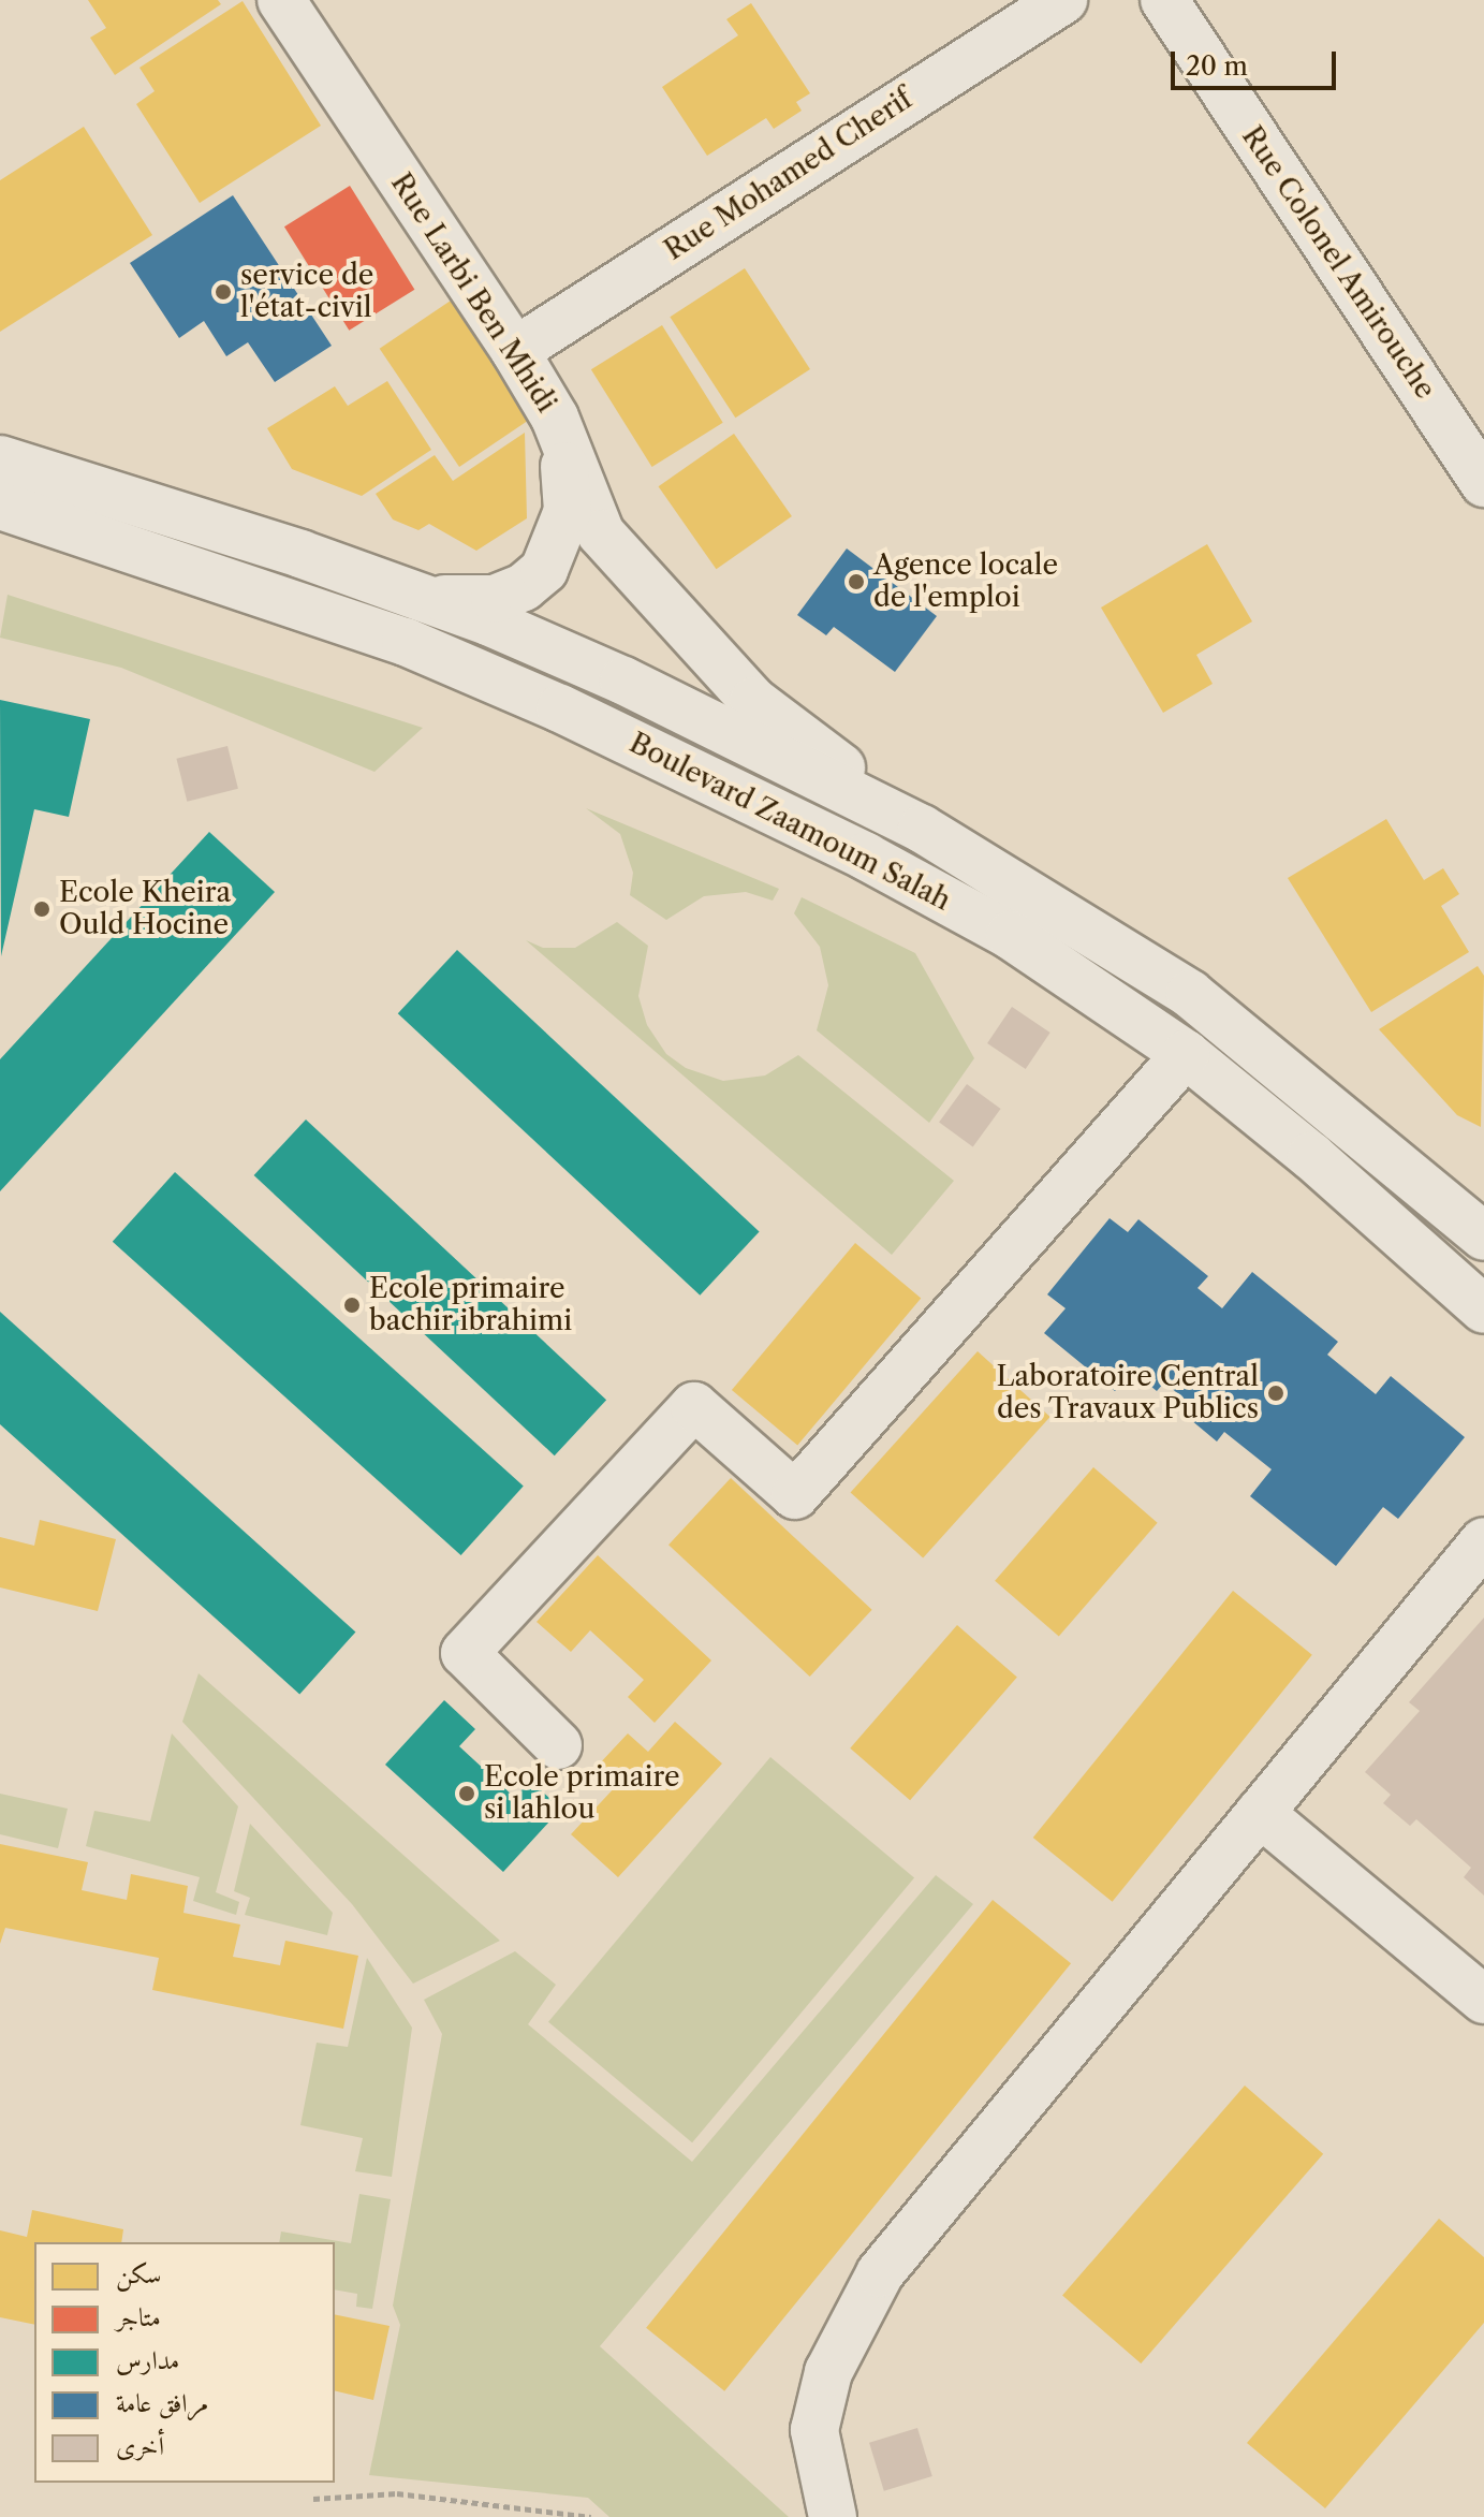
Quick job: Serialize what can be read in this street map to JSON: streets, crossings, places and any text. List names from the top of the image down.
{
  "streets": {
    "street": [
      "Rue Mohamed Cherif",
      "Rue Colonel Amirouche",
      "Rue Larbi Ben Mhidi",
      "Boulevard Zaamoum Salah"
    ]
  },
  "crossings": [
    ["Rue Mohamed Cherif", "Rue Larbi Ben Mhidi"],
    ["Rue Larbi Ben Mhidi", "Boulevard Zaamoum Salah"]
  ],
  "places": [
    "service de l'état-civil",
    "Agence locale de l'emploi",
    "Ecole Kheira Ould Hocine",
    "Ecole primaire bachir ibrahimi",
    "Laboratoire Central des Travaux Publics",
    "Ecole primaire si lahlou"
  ],
  "legend": [
    "سكن",
    "متاجر",
    "مدارس",
    "مرافق عامة",
    "أخرى"
  ],
  "scale_bar": "20 m"
}
